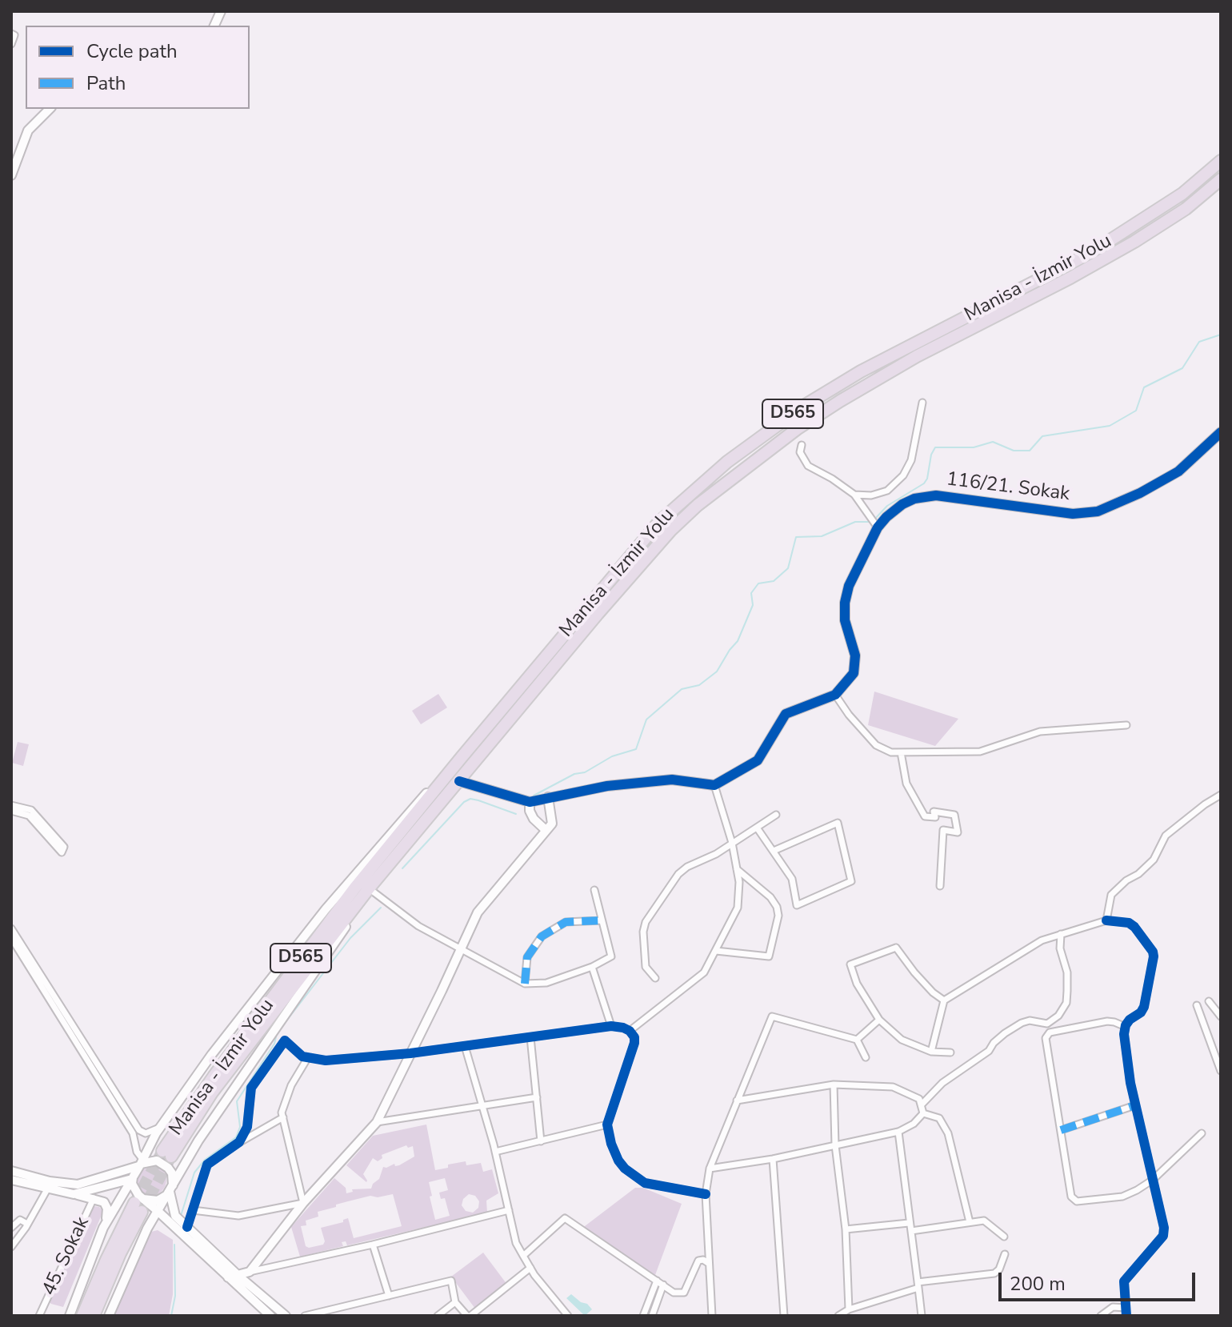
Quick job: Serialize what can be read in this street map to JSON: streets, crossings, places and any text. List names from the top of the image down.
{
  "streets": {
    "highway": ["Manisa - İzmir Yolu", "D565"],
    "main road": ["116/21. Sokak"],
    "street": ["45. Sokak"]
  },
  "legend": ["Cycle path", "Path"],
  "scale_bar": "200 m"
}
